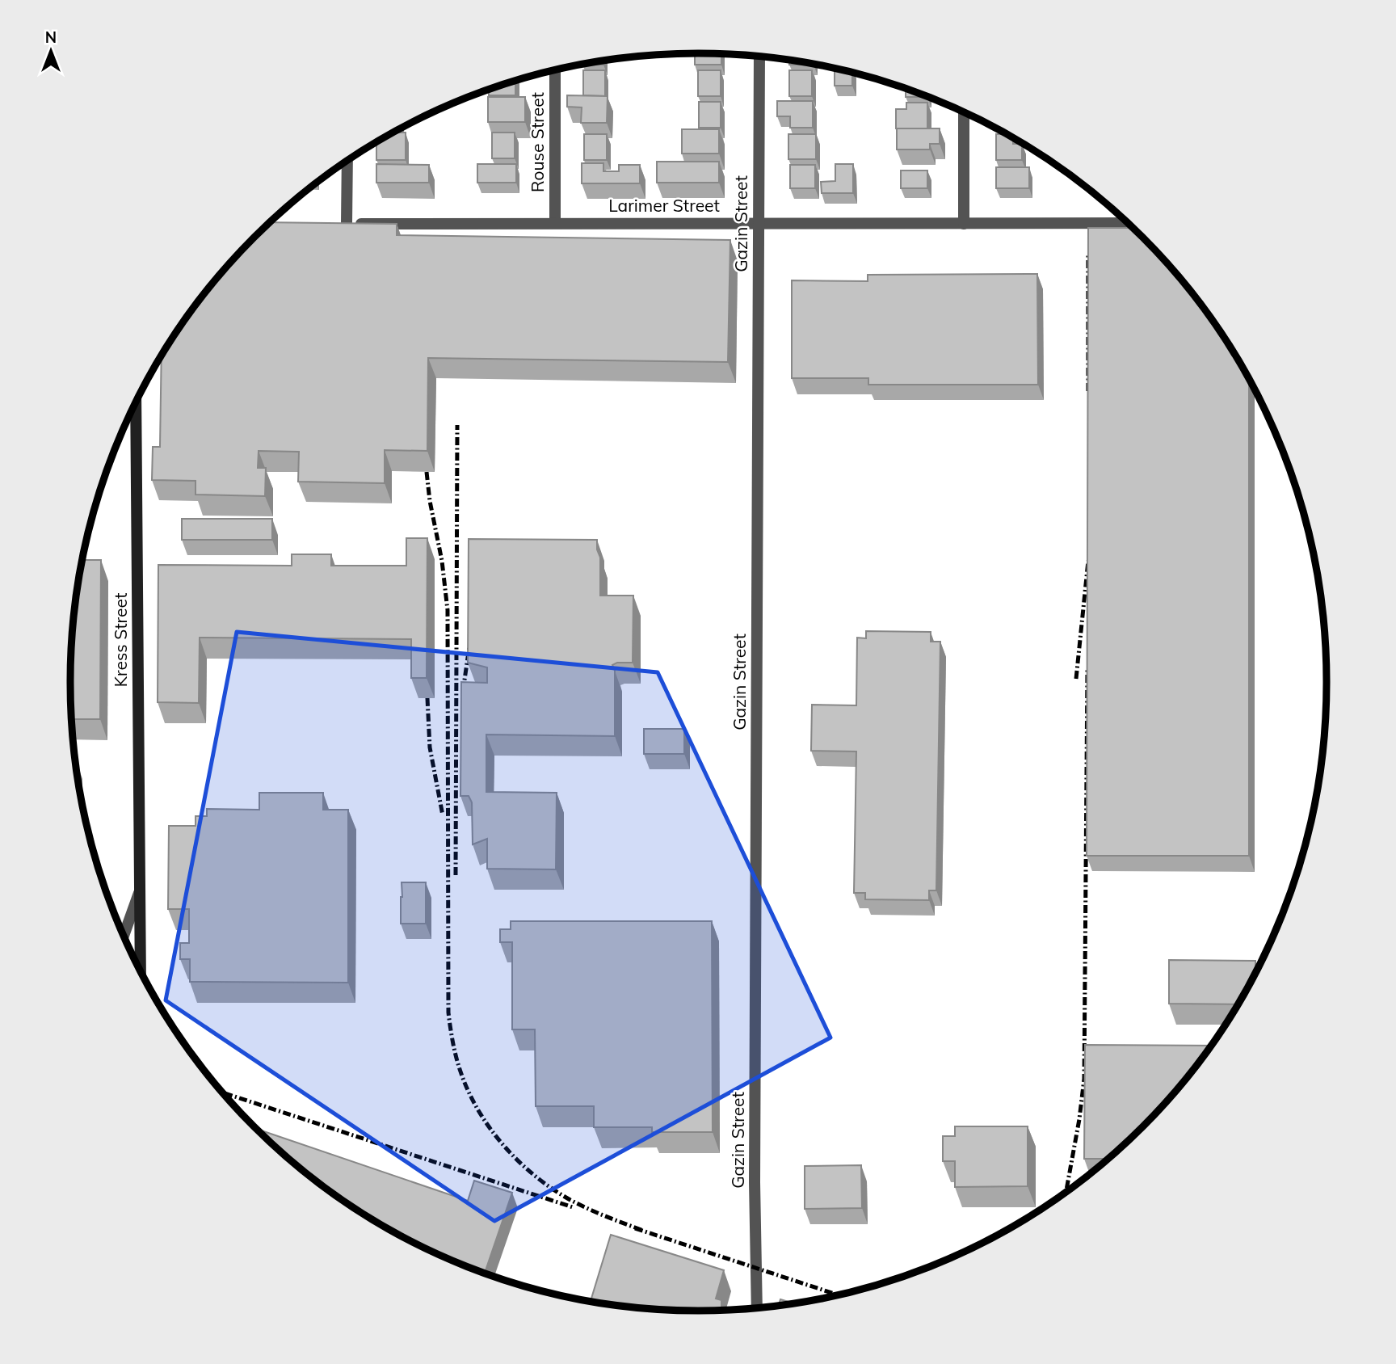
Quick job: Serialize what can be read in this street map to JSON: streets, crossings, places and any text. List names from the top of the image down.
{
  "streets": {
    "street": [
      "Rouse Street",
      "Larimer Street",
      "Gazin Street",
      "Kress Street"
    ]
  },
  "crossings": [
    ["Rouse Street", "Larimer Street"],
    ["Larimer Street", "Gazin Street"]
  ],
  "north": "top"
}
